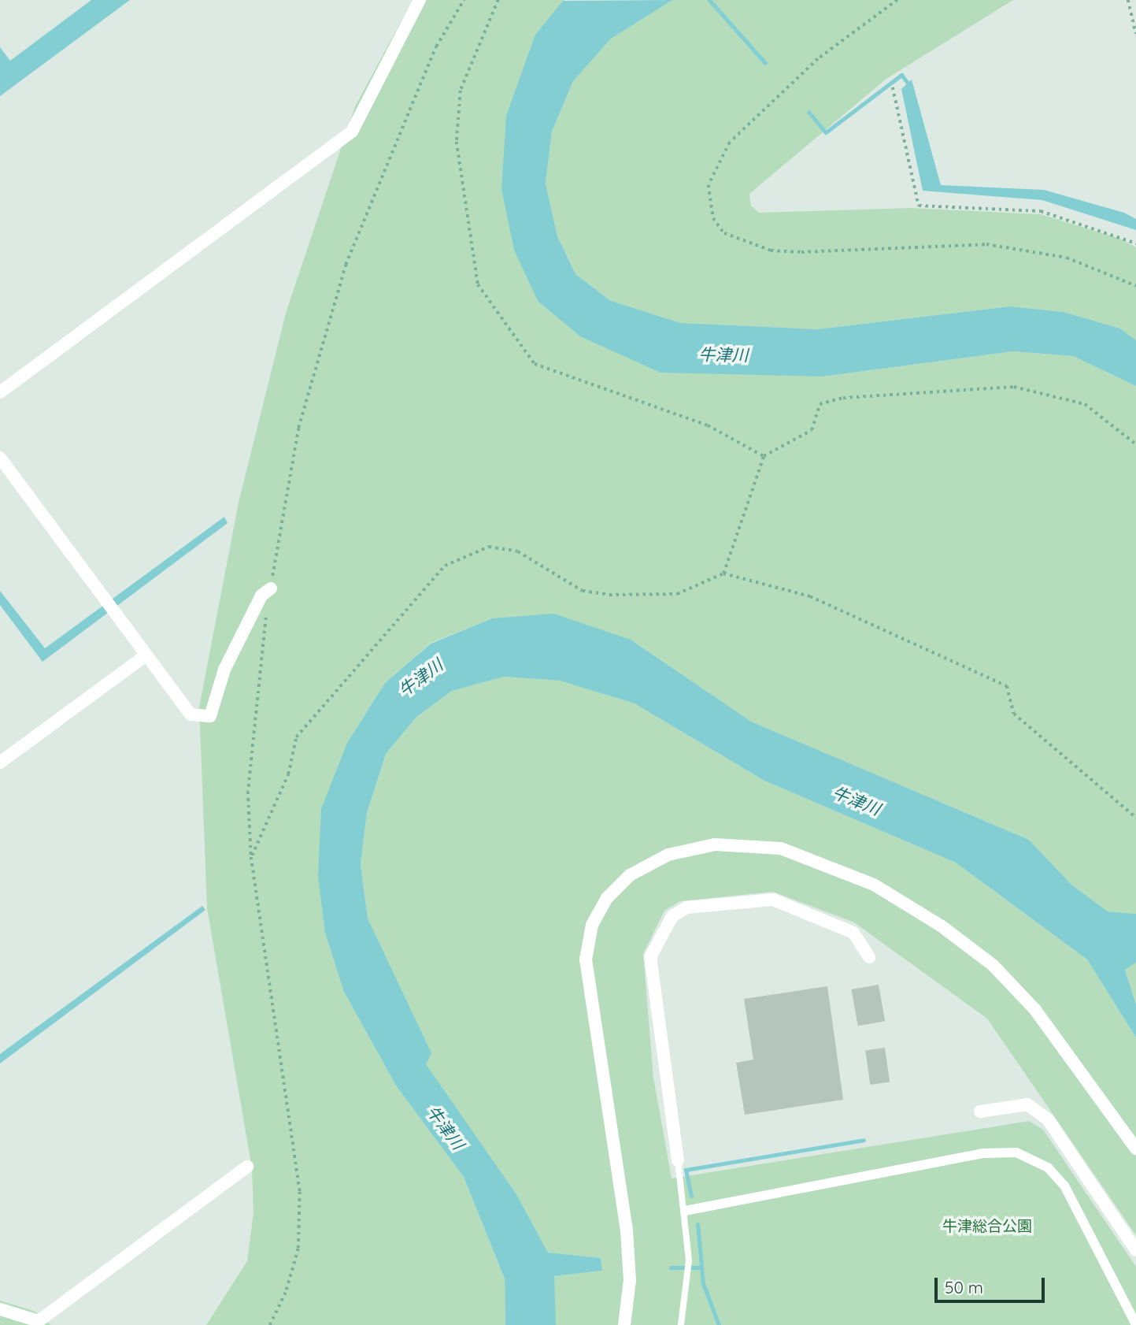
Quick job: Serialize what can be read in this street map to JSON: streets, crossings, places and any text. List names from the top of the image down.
{
  "water": ["牛津川"],
  "parks": ["牛津総合公園"],
  "scale_bar": "50 m"
}
